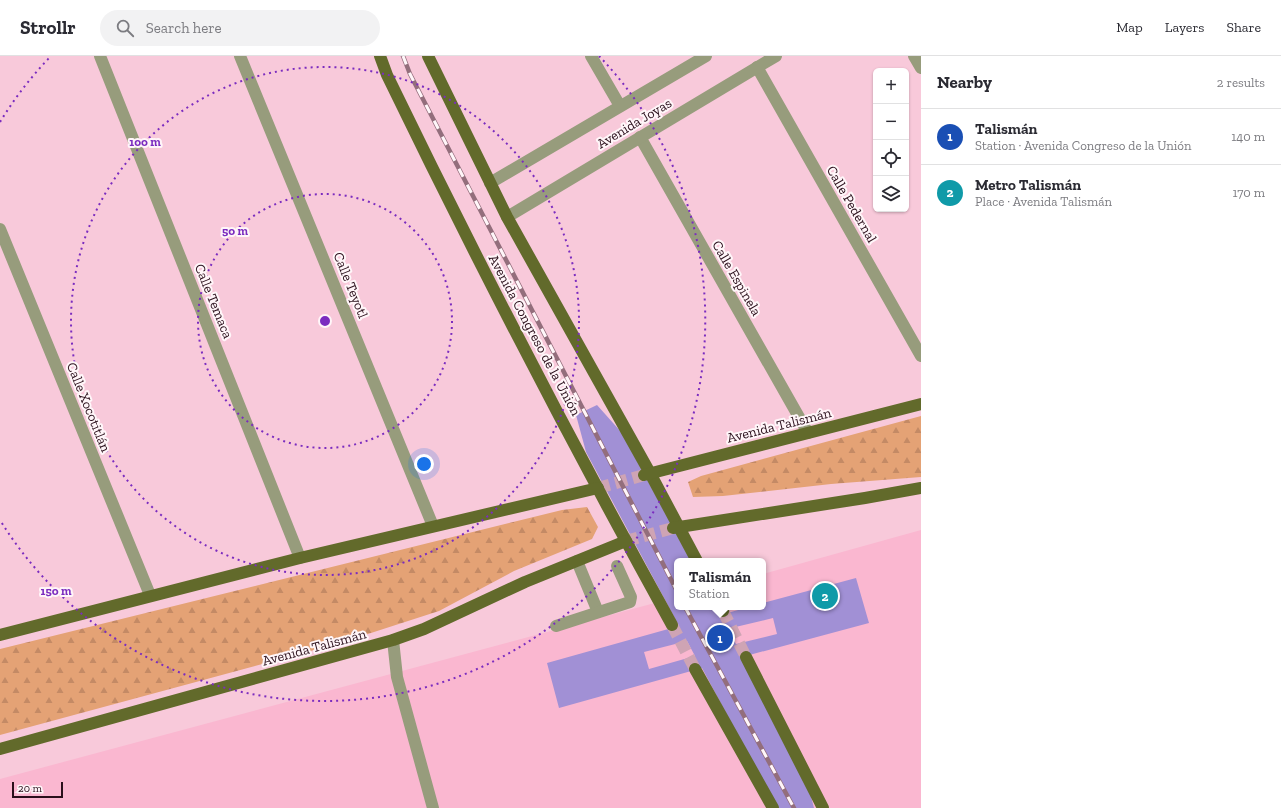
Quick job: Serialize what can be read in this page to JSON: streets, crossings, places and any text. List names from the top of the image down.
{
  "streets": {
    "main road": ["Avenida Congreso de la Unión", "Avenida Talismán"],
    "street": [
      "Avenida Joyas",
      "Calle Pedernal",
      "Calle Espinela",
      "Calle Teyotl",
      "Calle Temaca",
      "Calle Xocotitlán"
    ]
  },
  "crossings": [
    ["Avenida Joyas", "Calle Pedernal"],
    ["Avenida Joyas", "Calle Espinela"],
    ["Calle Espinela", "Avenida Talismán"],
    ["Avenida Congreso de la Unión", "Avenida Talismán"]
  ],
  "scale_bar": "20 m",
  "page": {
    "header": "Strollr",
    "search": "Search here",
    "nav": ["Map", "Layers", "Share"],
    "heading": ["Nearby", "2 results"],
    "map_buttons": ["+", "−"],
    "list": [
      {
        "mark": "1",
        "name": "Talismán",
        "note": "Station · Avenida Congreso de la Unión",
        "value": "140 m"
      },
      {
        "mark": "2",
        "name": "Metro Talismán",
        "note": "Place · Avenida Talismán",
        "value": "170 m"
      }
    ],
    "popup": ["Talismán", "Station"],
    "pins": ["2", "1"],
    "scale": "20 m"
  },
  "rings": ["100 m", "50 m", "150 m"]
}
